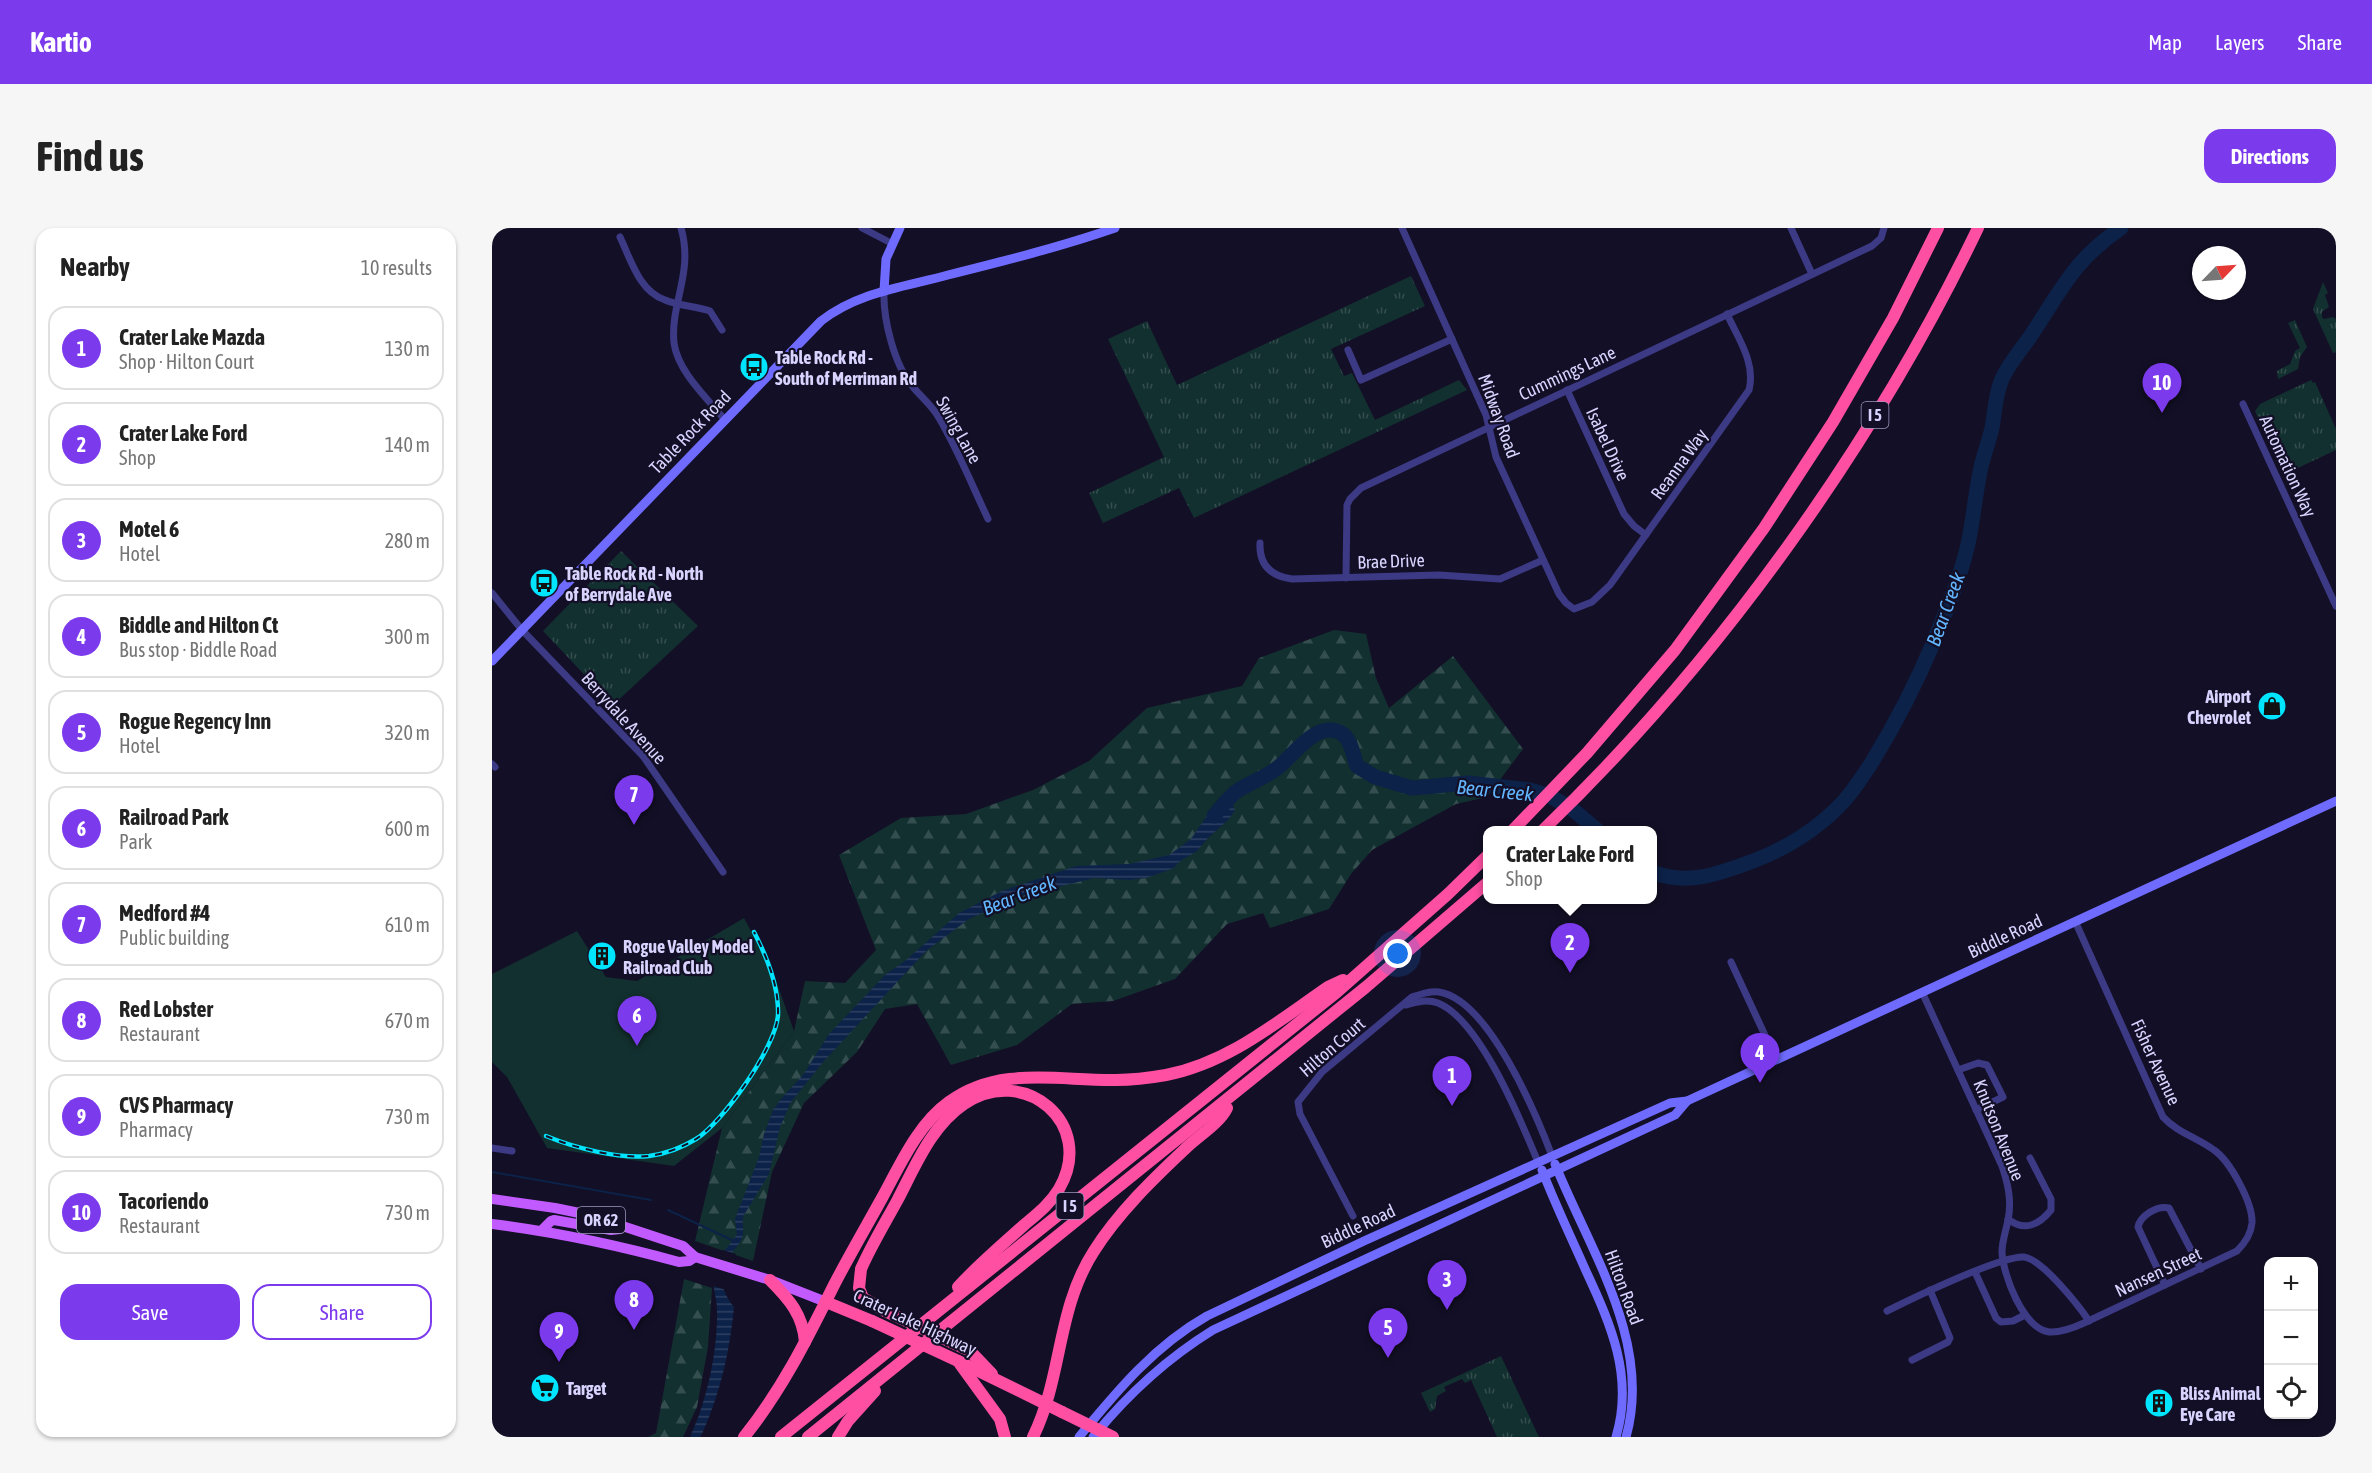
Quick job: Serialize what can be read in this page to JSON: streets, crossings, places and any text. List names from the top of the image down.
{
  "streets": {
    "highway": ["I 5", "OR 62", "Crater Lake Highway"],
    "main road": ["Table Rock Road", "Biddle Road", "Hilton Road"],
    "street": [
      "Cummings Lane",
      "Midway Road",
      "Swing Lane",
      "Isabel Drive",
      "Reanna Way",
      "Automation Way",
      "Brae Drive",
      "Berrydale Avenue",
      "Hilton Court",
      "Fisher Avenue",
      "Knutson Avenue",
      "Nansen Street"
    ]
  },
  "crossings": [
    ["Cummings Lane", "Midway Road"],
    ["Cummings Lane", "Isabel Drive"],
    ["Cummings Lane", "Reanna Way"],
    ["Cummings Lane", "Brae Drive"],
    ["Midway Road", "Reanna Way"],
    ["Midway Road", "Brae Drive"],
    ["Swing Lane", "Table Rock Road"],
    ["Table Rock Road", "Berrydale Avenue"],
    ["Isabel Drive", "Reanna Way"],
    ["Biddle Road", "Hilton Court"],
    ["Biddle Road", "Fisher Avenue"],
    ["Biddle Road", "Knutson Avenue"],
    ["Biddle Road", "Hilton Road"],
    ["Hilton Court", "Hilton Road"],
    ["Fisher Avenue", "Nansen Street"],
    ["Knutson Avenue", "Nansen Street"]
  ],
  "water": ["Bear Creek"],
  "places": {
    "bus stop": ["Table Rock Rd - South of Merriman Rd", "Table Rock Rd - North of Berrydale Ave"],
    "shop": ["Airport Chevrolet"],
    "building": ["Rogue Valley Model Railroad Club", "Bliss Animal Eye Care"],
    "supermarket": ["Target"]
  },
  "north": "top right",
  "page": {
    "header": "Kartio",
    "nav": ["Map", "Layers", "Share"],
    "buttons": [
      "Directions",
      ["Save", "Share"]
    ],
    "title": "Find us",
    "heading": ["Nearby", "10 results"],
    "list": [
      {
        "mark": "1",
        "name": "Crater Lake Mazda",
        "note": "Shop · Hilton Court",
        "value": "130 m"
      },
      {
        "mark": "2",
        "name": "Crater Lake Ford",
        "note": "Shop",
        "value": "140 m"
      },
      {
        "mark": "3",
        "name": "Motel 6",
        "note": "Hotel",
        "value": "280 m"
      },
      {
        "mark": "4",
        "name": "Biddle and Hilton Ct",
        "note": "Bus stop · Biddle Road",
        "value": "300 m"
      },
      {
        "mark": "5",
        "name": "Rogue Regency Inn",
        "note": "Hotel",
        "value": "320 m"
      },
      {
        "mark": "6",
        "name": "Railroad Park",
        "note": "Park",
        "value": "600 m"
      },
      {
        "mark": "7",
        "name": "Medford #4",
        "note": "Public building",
        "value": "610 m"
      },
      {
        "mark": "8",
        "name": "Red Lobster",
        "note": "Restaurant",
        "value": "670 m"
      },
      {
        "mark": "9",
        "name": "CVS Pharmacy",
        "note": "Pharmacy",
        "value": "730 m"
      },
      {
        "mark": "10",
        "name": "Tacoriendo",
        "note": "Restaurant",
        "value": "730 m"
      }
    ],
    "pins": [
      "10",
      "7",
      "2",
      "6",
      "4",
      "1",
      "3",
      "8",
      "5",
      "9"
    ],
    "popup": ["Crater Lake Ford", "Shop"],
    "map_buttons": ["+", "−"]
  }
}
